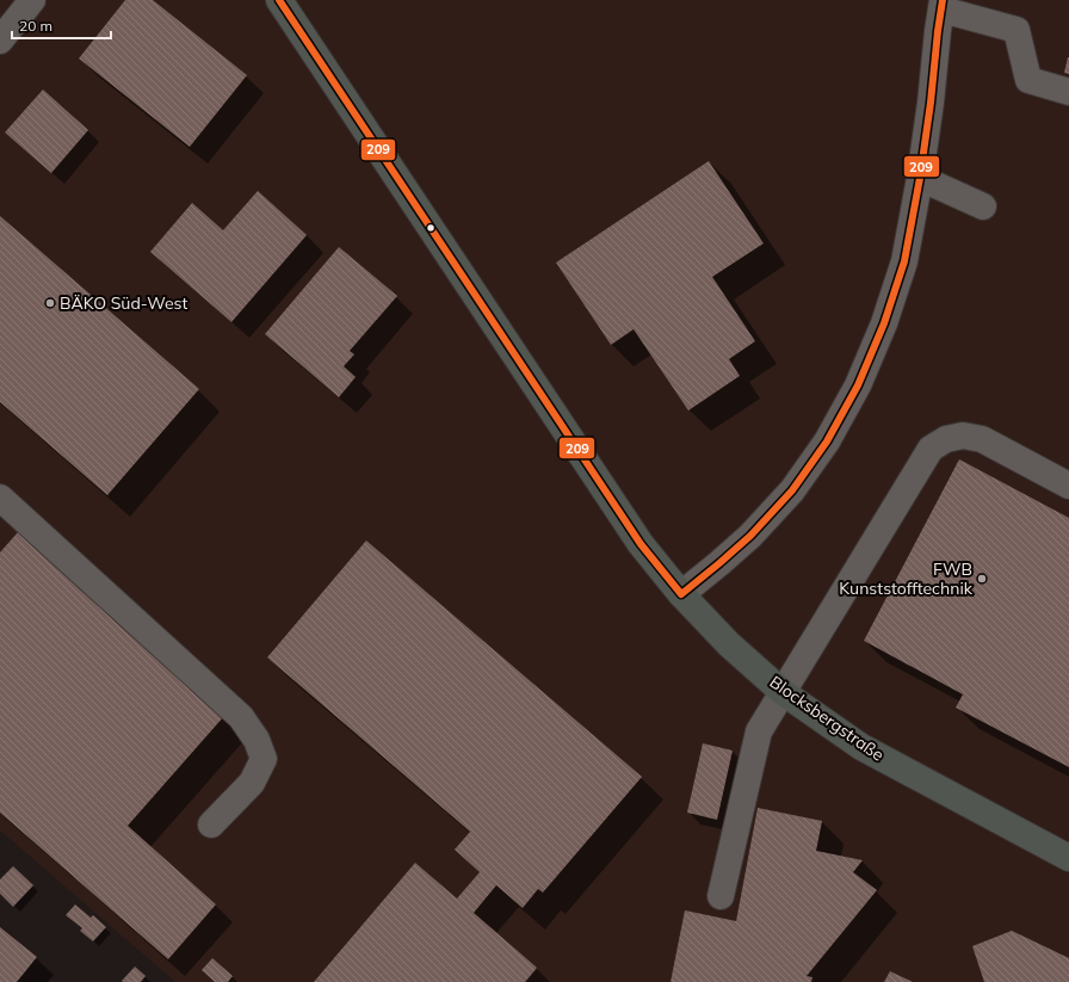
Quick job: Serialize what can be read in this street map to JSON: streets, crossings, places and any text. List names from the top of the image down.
{
  "streets": {
    "main road": ["Blocksbergstraße"]
  },
  "places": ["BÄKO Süd-West", "FWB Kunststofftechnik"],
  "lines": ["transit line 209"],
  "scale_bar": "20 m"
}
